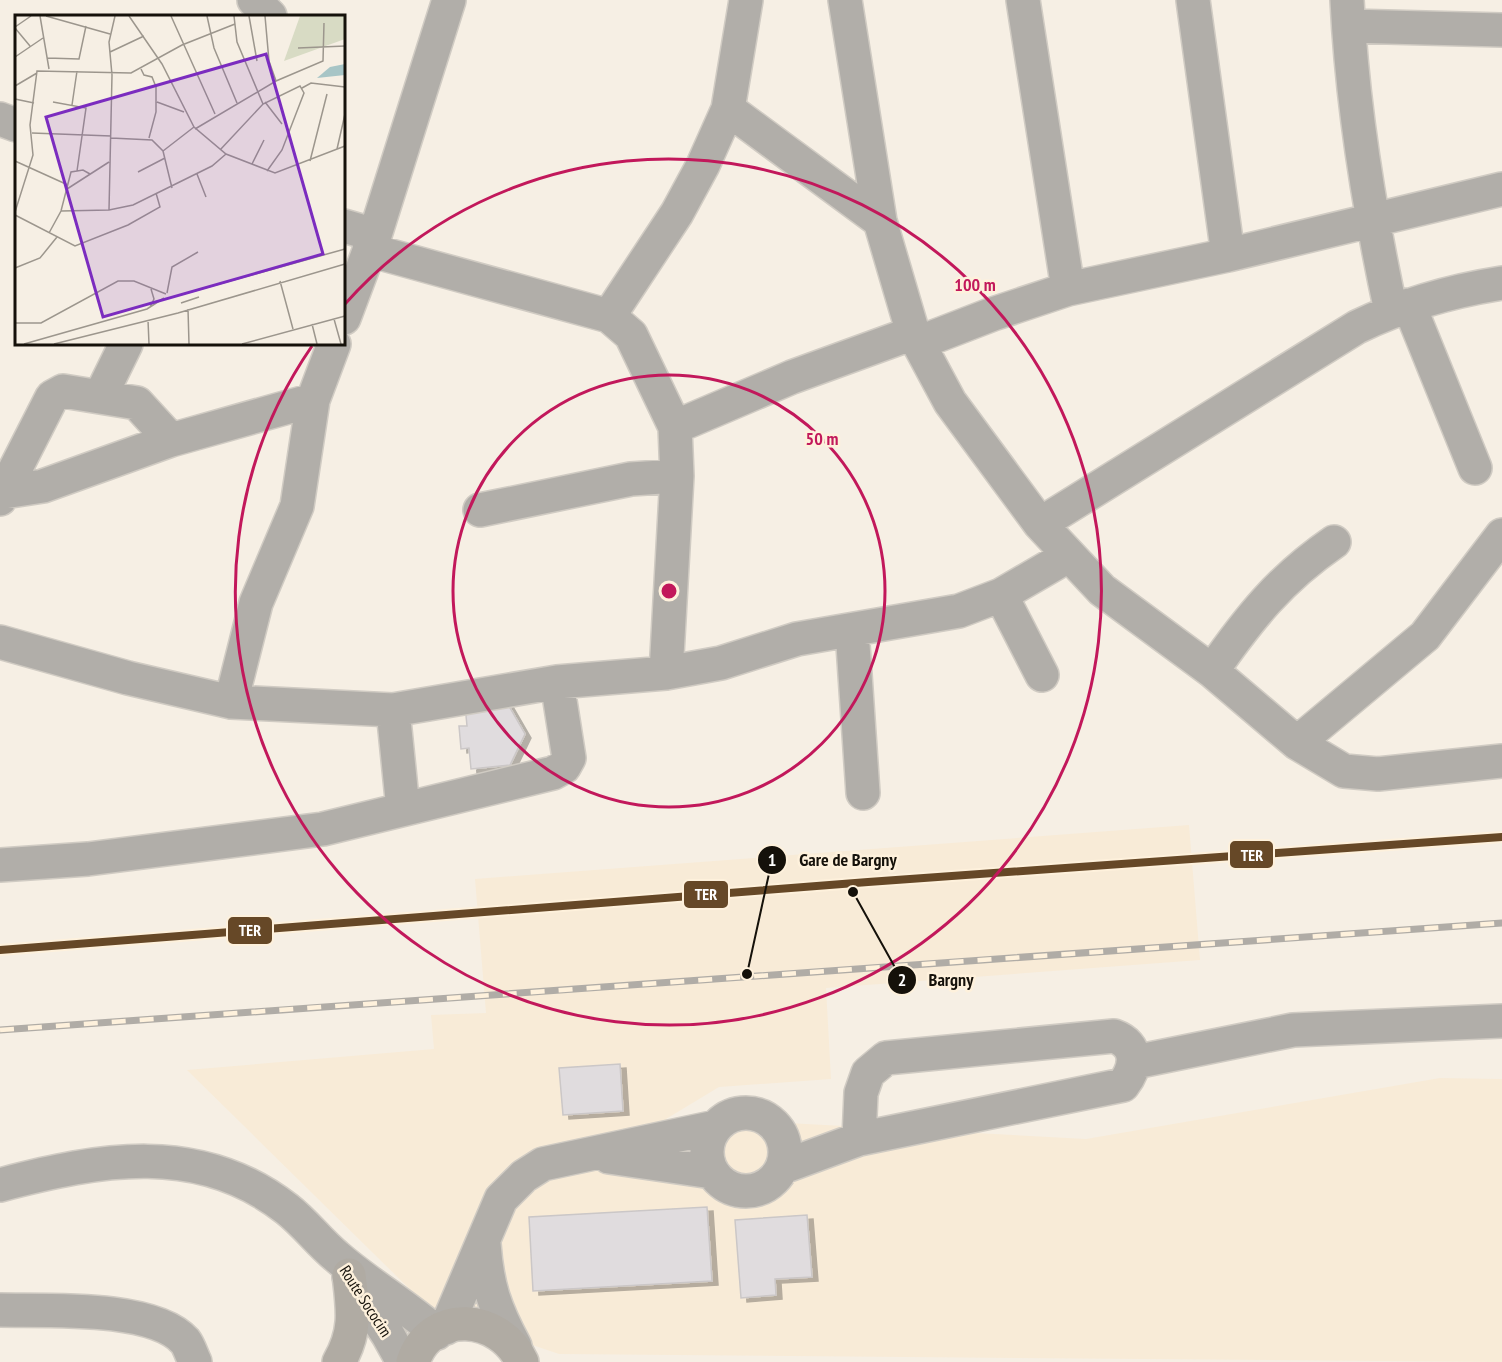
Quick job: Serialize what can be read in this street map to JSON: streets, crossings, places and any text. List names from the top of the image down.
{
  "streets": {
    "street": ["Route Sococim"]
  },
  "places": ["Bargny", "Gare de Bargny"],
  "lines": ["transit line TER"],
  "rings": ["100 m", "50 m"]
}
